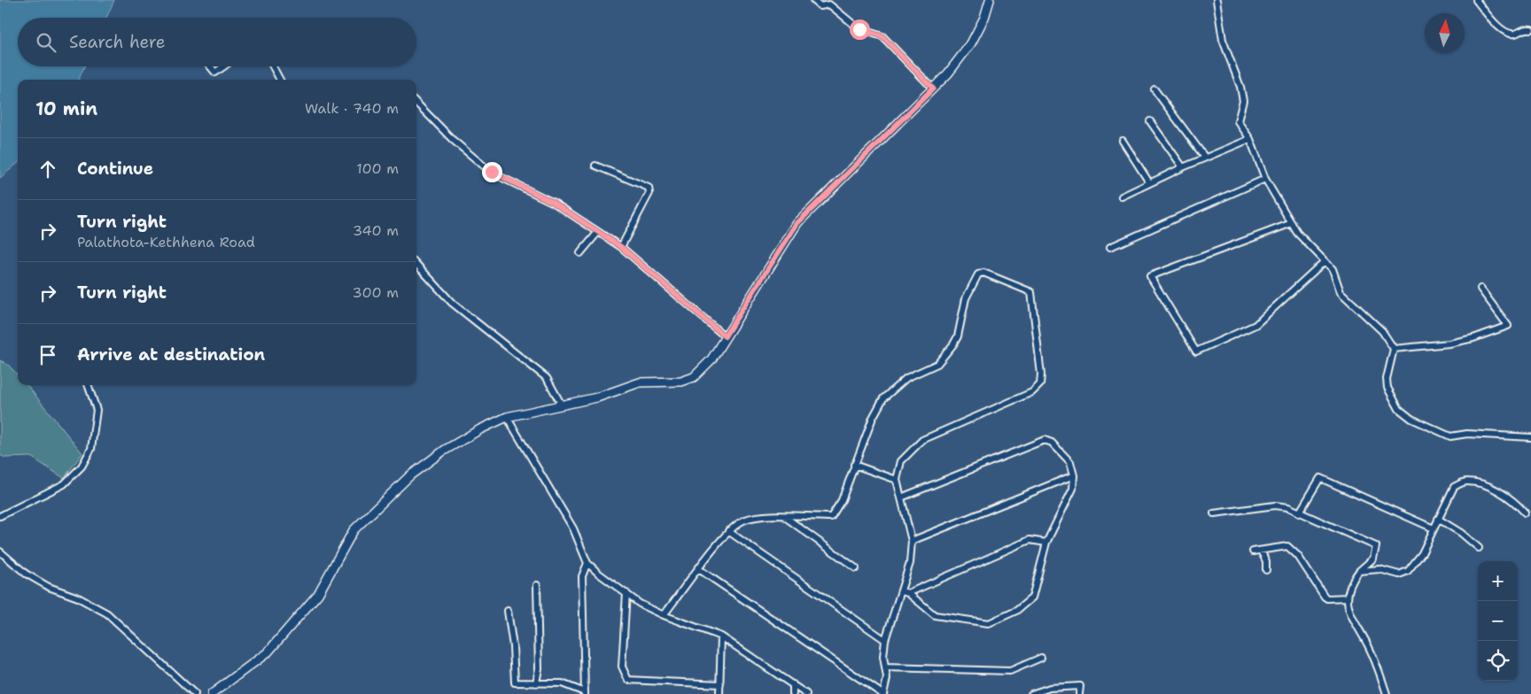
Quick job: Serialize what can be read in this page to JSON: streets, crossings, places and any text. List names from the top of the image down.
{
  "north": "top",
  "page": {
    "search": "Search here",
    "heading": ["10 min", "Walk · 740 m"],
    "list": [
      ["Continue", "100 m"],
      ["Turn right", "Palathota-Kethhena Road", "340 m"],
      ["Turn right", "300 m"],
      "Arrive at destination"
    ],
    "map_buttons": ["+", "−"]
  }
}
